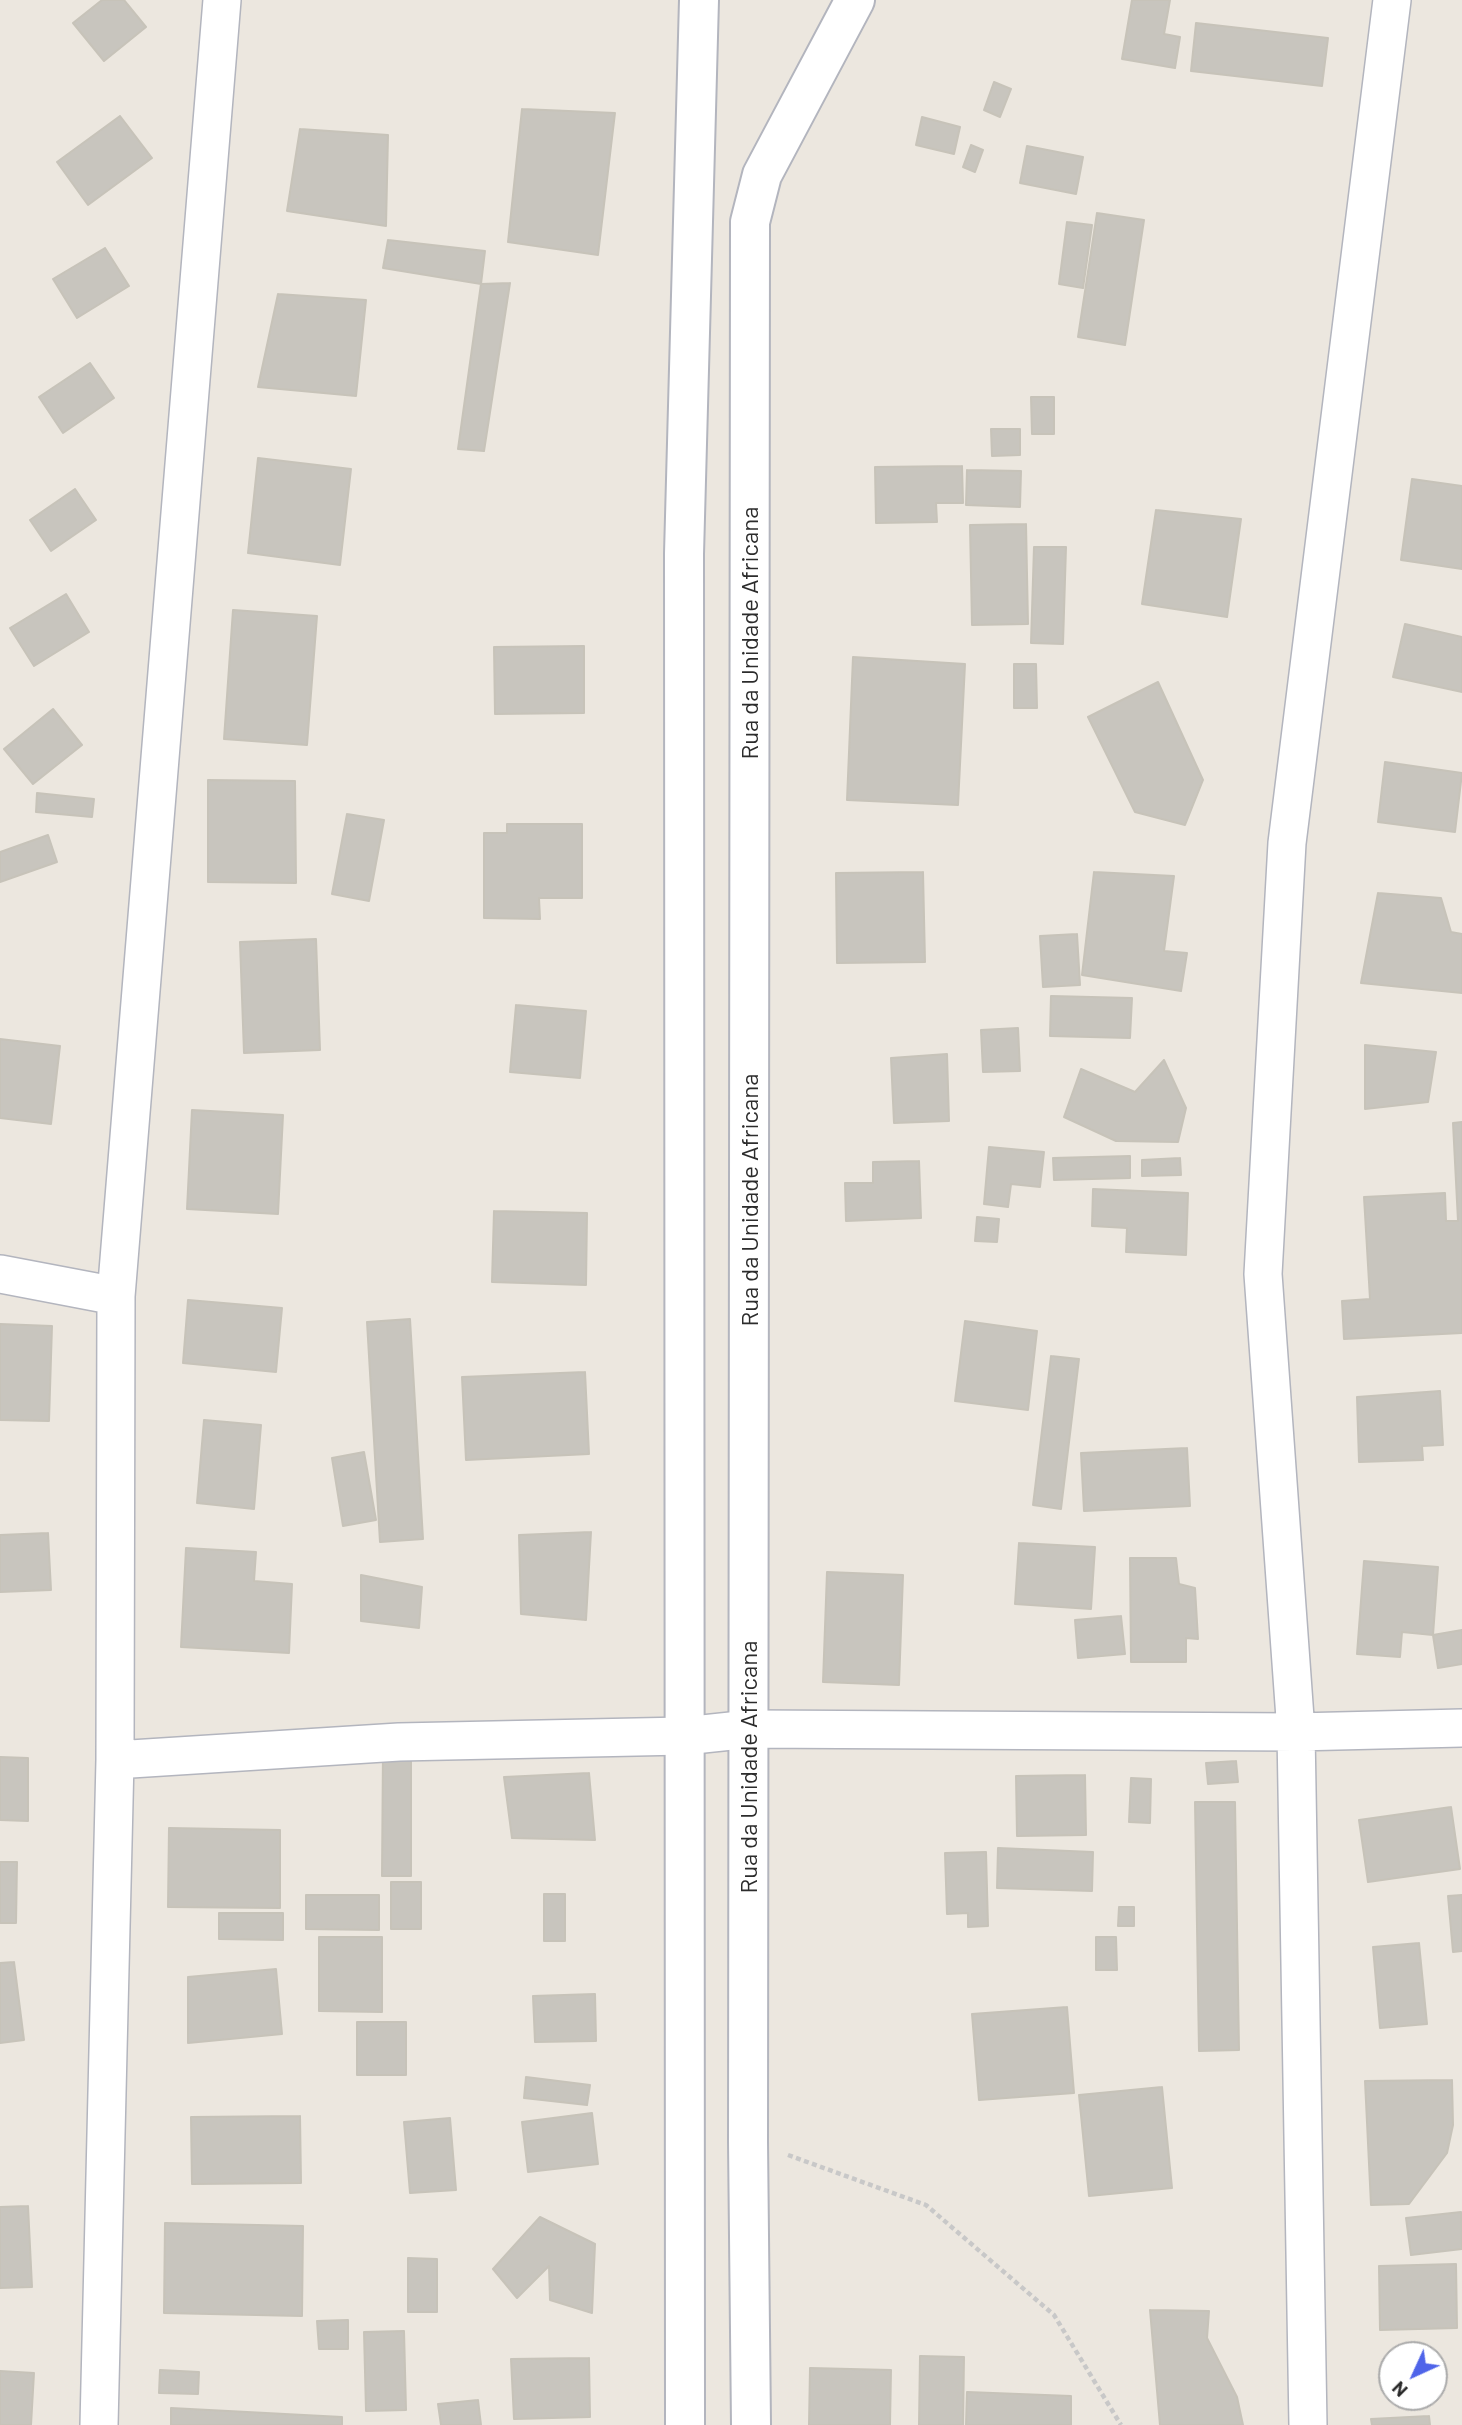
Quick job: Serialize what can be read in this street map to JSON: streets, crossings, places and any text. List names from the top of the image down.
{
  "streets": {
    "street": ["Rua da Unidade Africana"]
  },
  "north": "bottom left"
}
